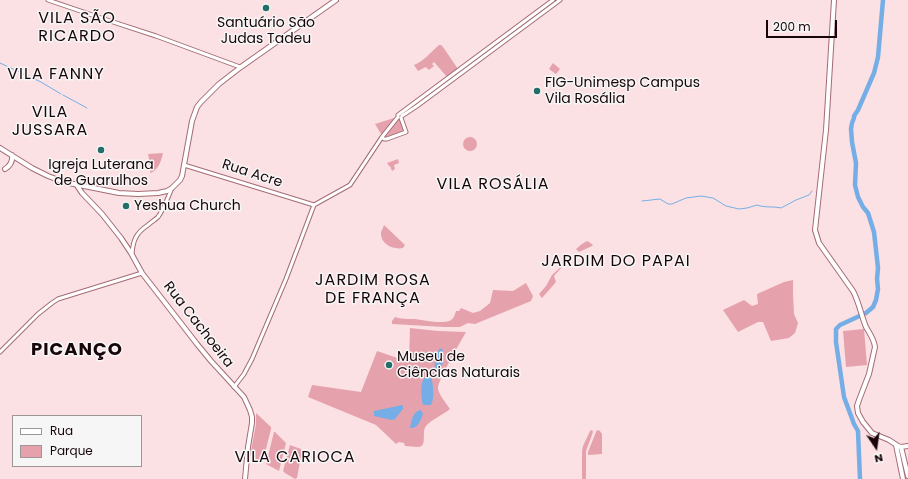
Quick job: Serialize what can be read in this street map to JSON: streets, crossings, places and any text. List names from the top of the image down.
{
  "streets": {
    "main road": ["Rua Cachoeira"],
    "street": ["Rua Acre"]
  },
  "districts": [
    "VILA SÃO RICARDO",
    "VILA FANNY",
    "VILA JUSSARA",
    "VILA ROSÁLIA",
    "JARDIM DO PAPAI",
    "JARDIM ROSA DE FRANÇA",
    "PICANÇO",
    "VILA CARIOCA"
  ],
  "places": [
    "Santuário São Judas Tadeu",
    "FIG-Unimesp Campus Vila Rosália",
    "Igreja Luterana de Guarulhos",
    "Yeshua Church",
    "Museu de Ciências Naturais"
  ],
  "legend": ["Rua", "Parque"],
  "scale_bar": "200 m",
  "north": "bottom"
}
